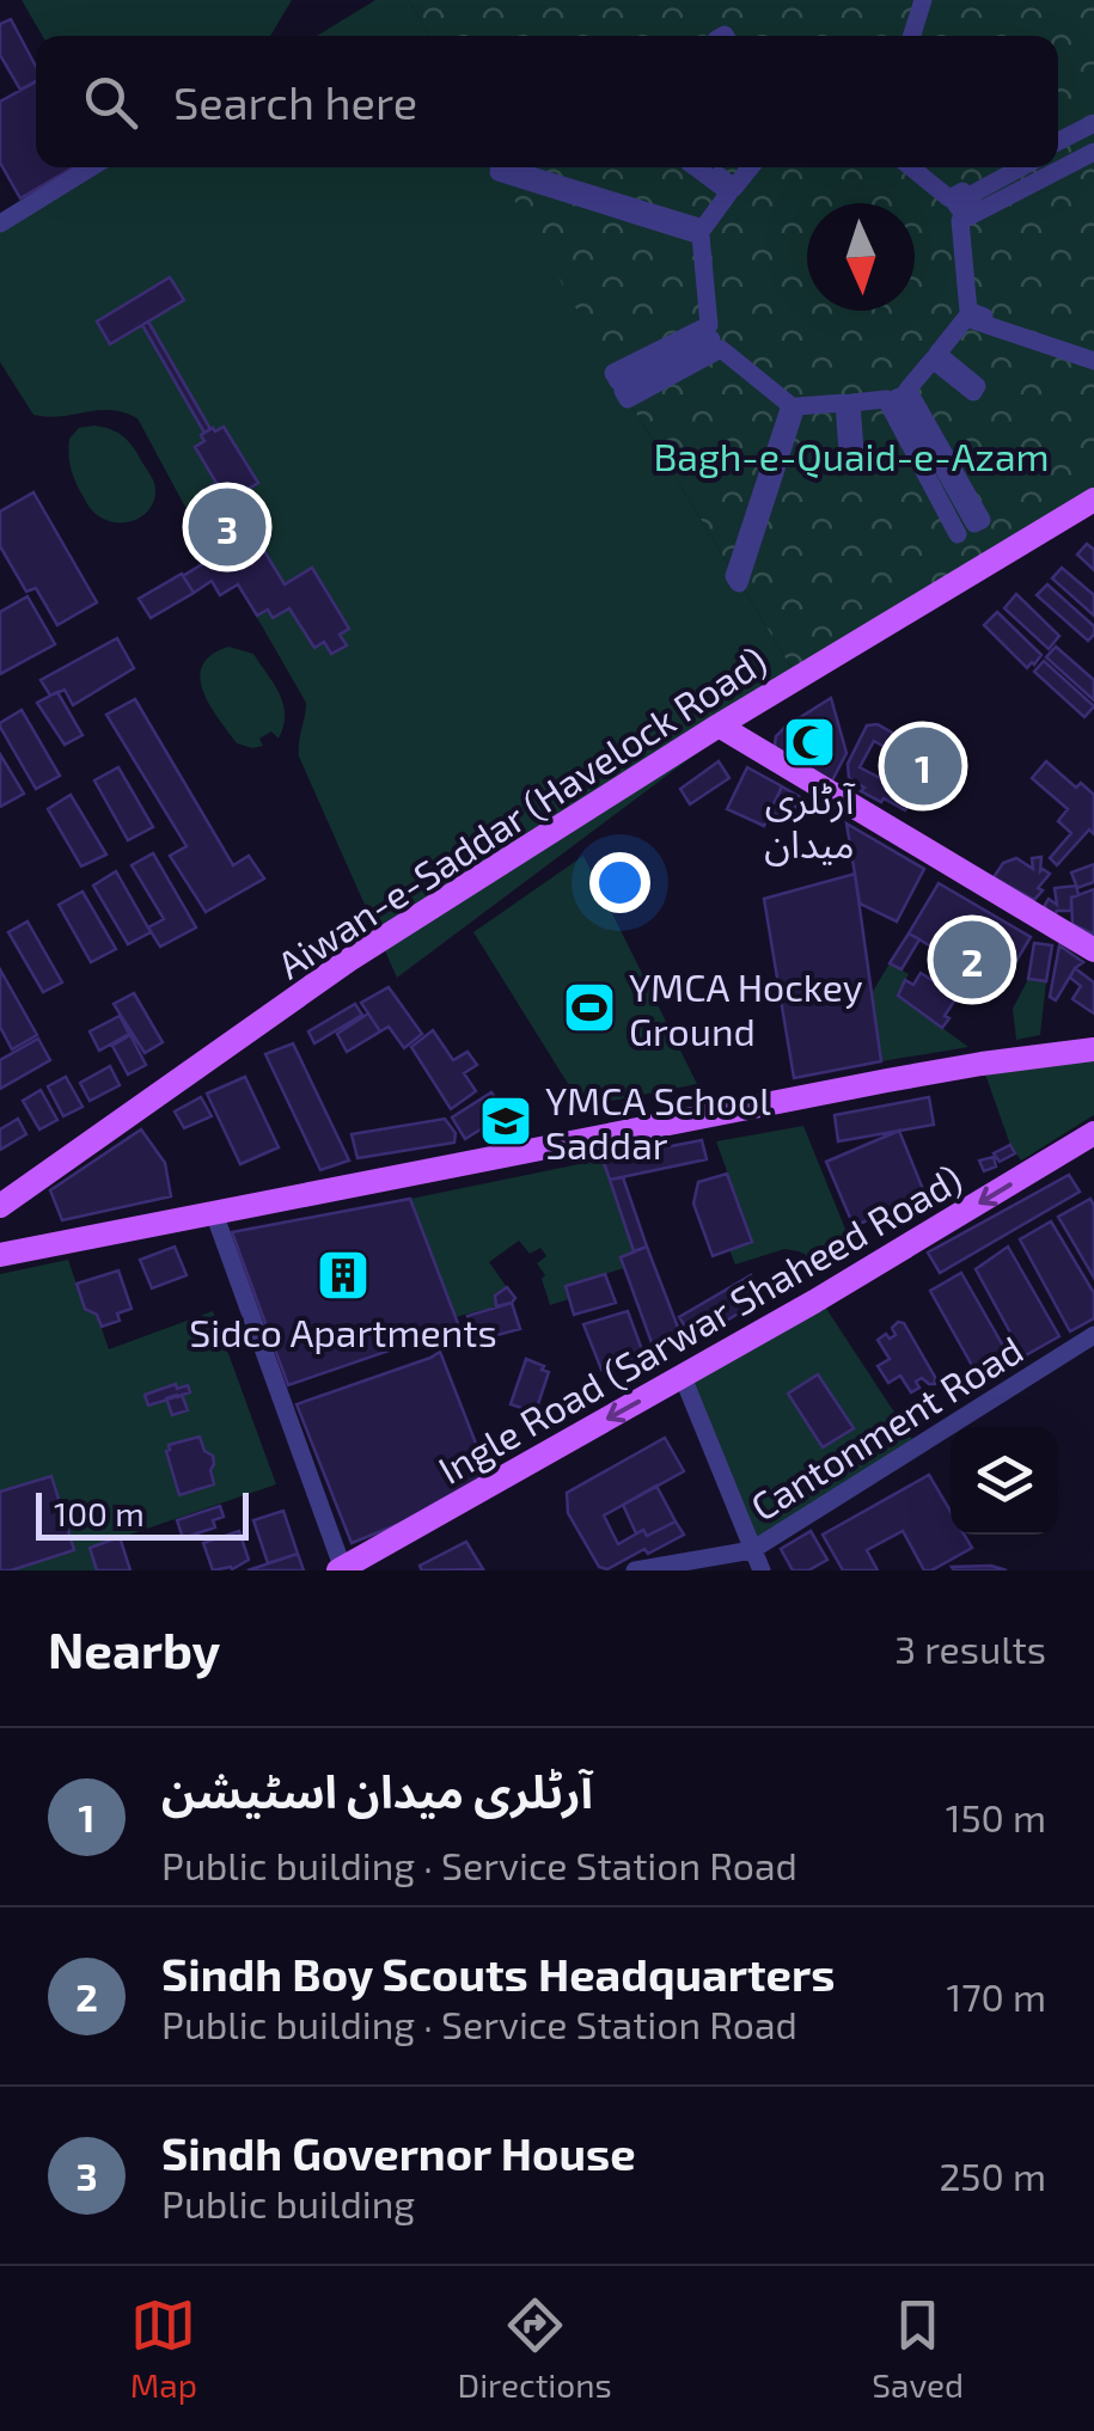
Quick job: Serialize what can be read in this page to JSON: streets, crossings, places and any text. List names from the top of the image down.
{
  "streets": {
    "main road": ["Aiwan-e-Saddar (Havelock Road)", "Ingle Road (Sarwar Shaheed Road)"],
    "street": ["Cantonment Road"]
  },
  "parks": ["Bagh-e-Quaid-e-Azam"],
  "places": {
    "mosque": ["آرٹلری میدان"],
    "sports": ["YMCA Hockey Ground"],
    "school or university": ["YMCA School Saddar"],
    "building": ["Sidco Apartments"]
  },
  "scale_bar": "100 m",
  "north": "bottom",
  "page": {
    "search": "Search here",
    "pins": ["3", "1", "2"],
    "scale": "100 m",
    "heading": ["Nearby", "3 results"],
    "list": [
      {
        "mark": "1",
        "name": "آرٹلری میدان اسٹیشن",
        "note": "Public building · Service Station Road",
        "value": "150 m"
      },
      {
        "mark": "2",
        "name": "Sindh Boy Scouts Headquarters",
        "note": "Public building · Service Station Road",
        "value": "170 m"
      },
      {
        "mark": "3",
        "name": "Sindh Governor House",
        "note": "Public building",
        "value": "250 m"
      }
    ],
    "nav": ["Map", "Directions", "Saved"]
  }
}
